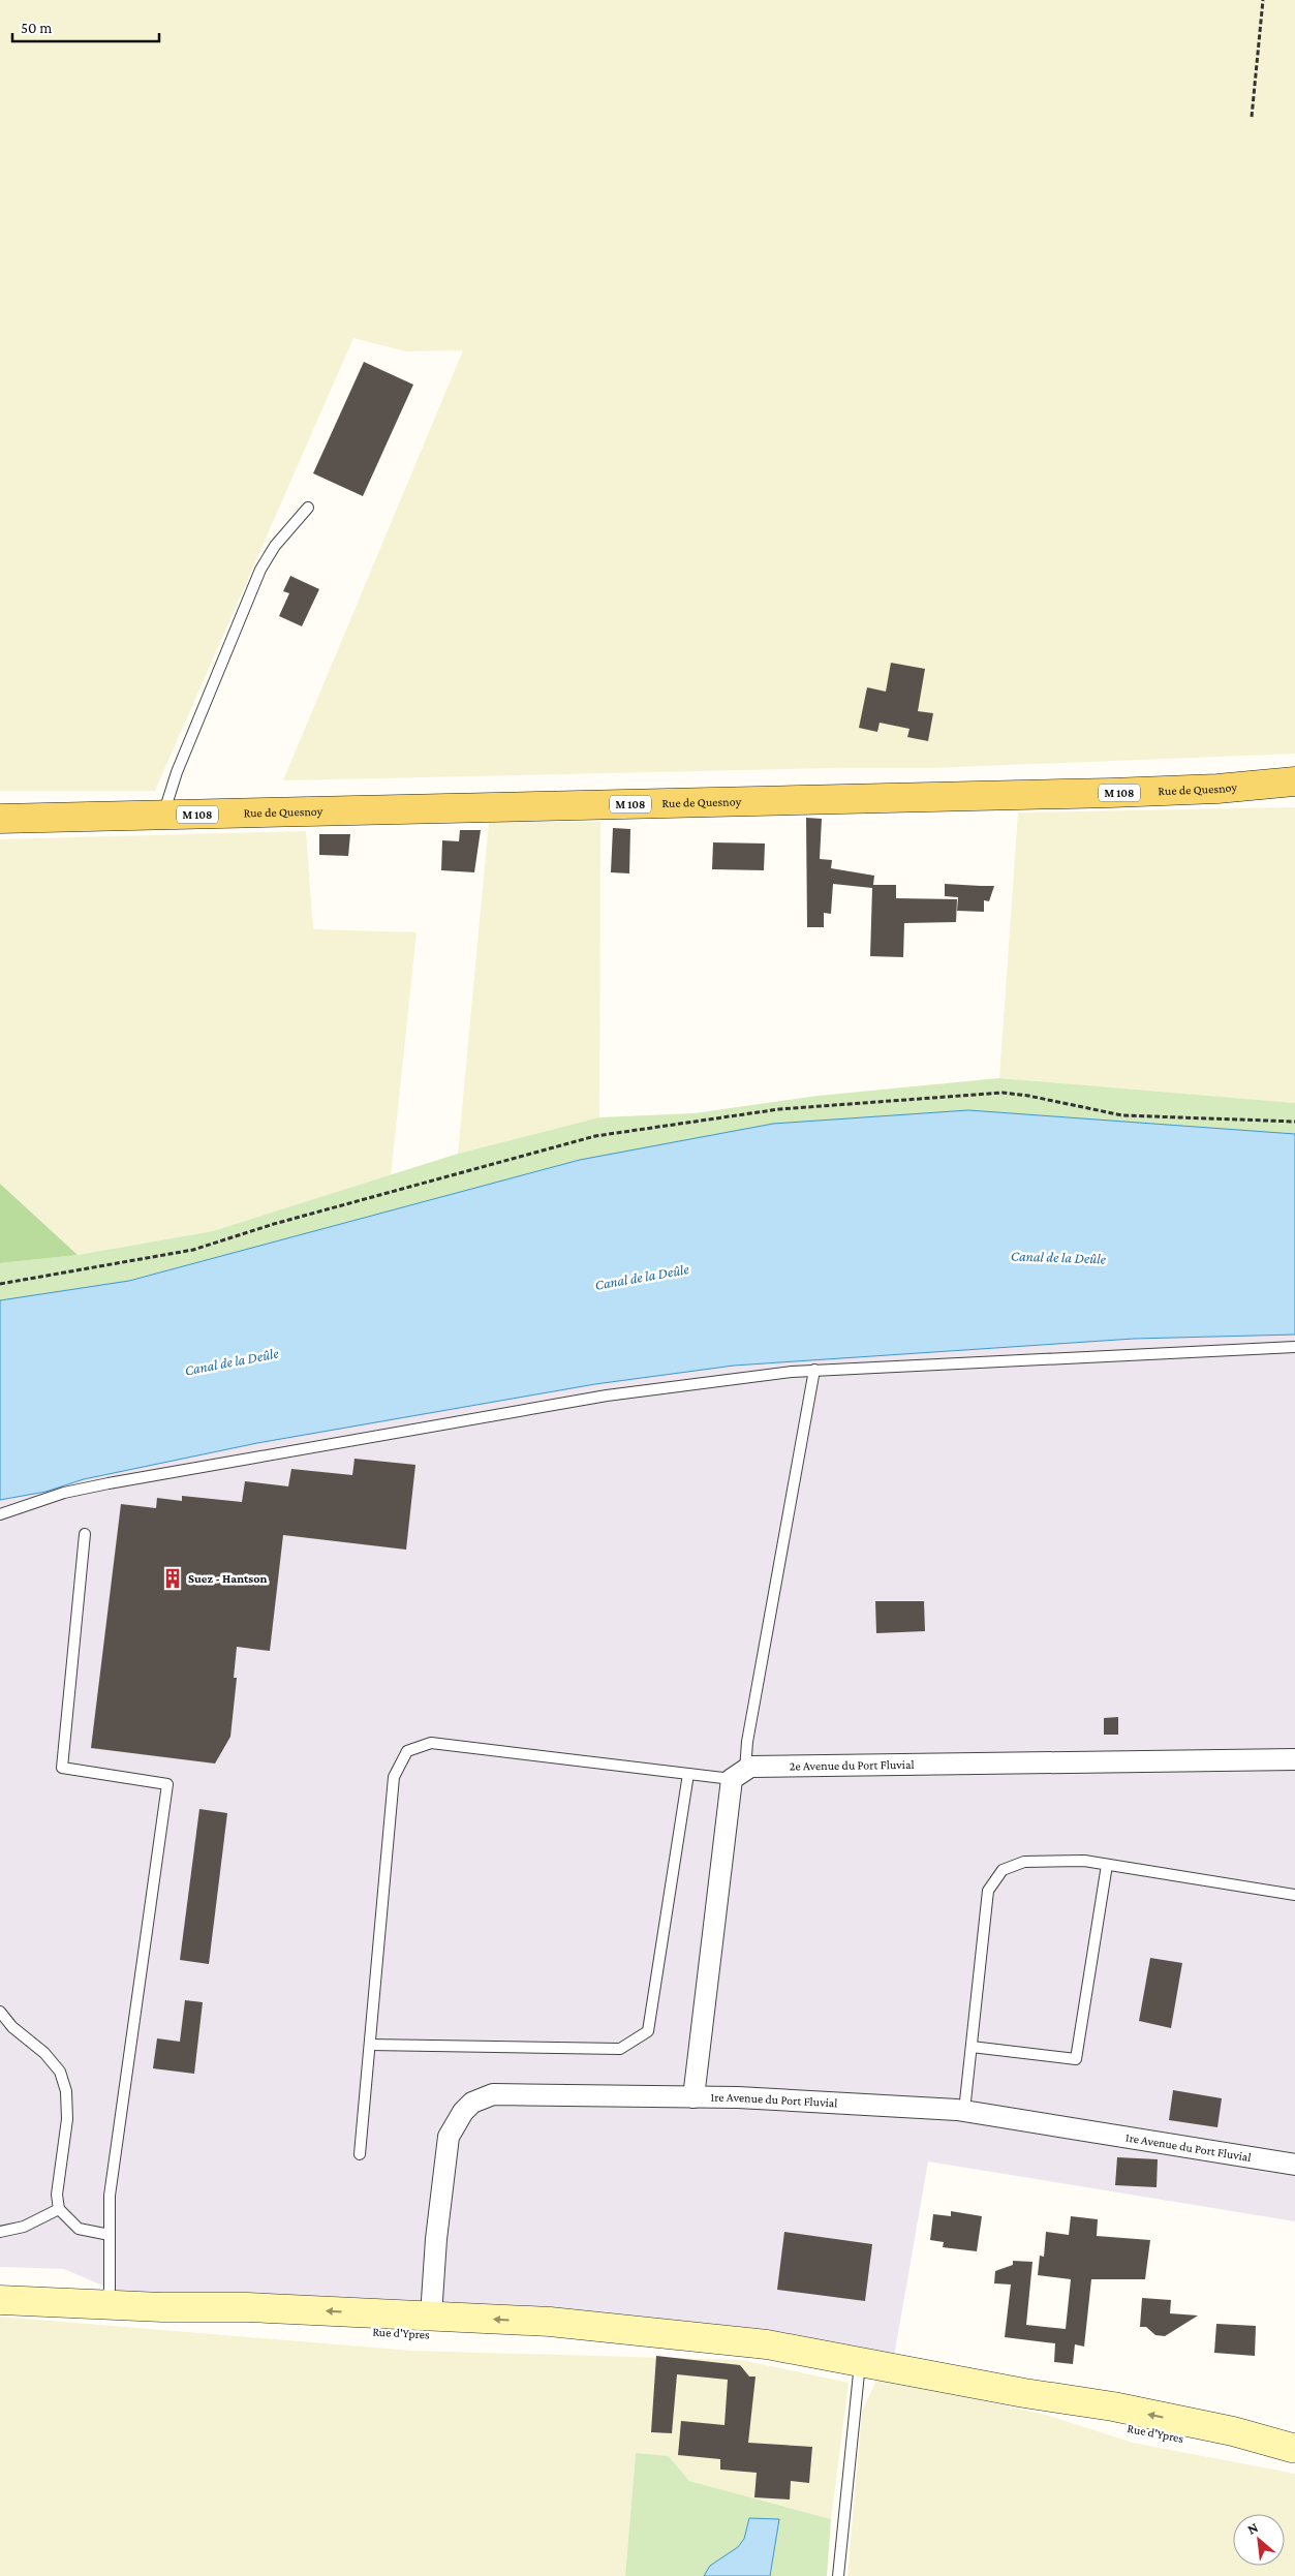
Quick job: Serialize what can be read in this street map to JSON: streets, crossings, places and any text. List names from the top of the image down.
{
  "streets": {
    "main road": ["Rue de Quesnoy", "M 108", "Rue d'Ypres"],
    "street": ["2e Avenue du Port Fluvial", "1re Avenue du Port Fluvial"]
  },
  "crossings": [
    ["1re Avenue du Port Fluvial", "Rue d'Ypres"]
  ],
  "water": ["Canal de la Deûle"],
  "places": {
    "building": ["Suez - Hantson"]
  },
  "scale_bar": "50 m",
  "north": "top left"
}
